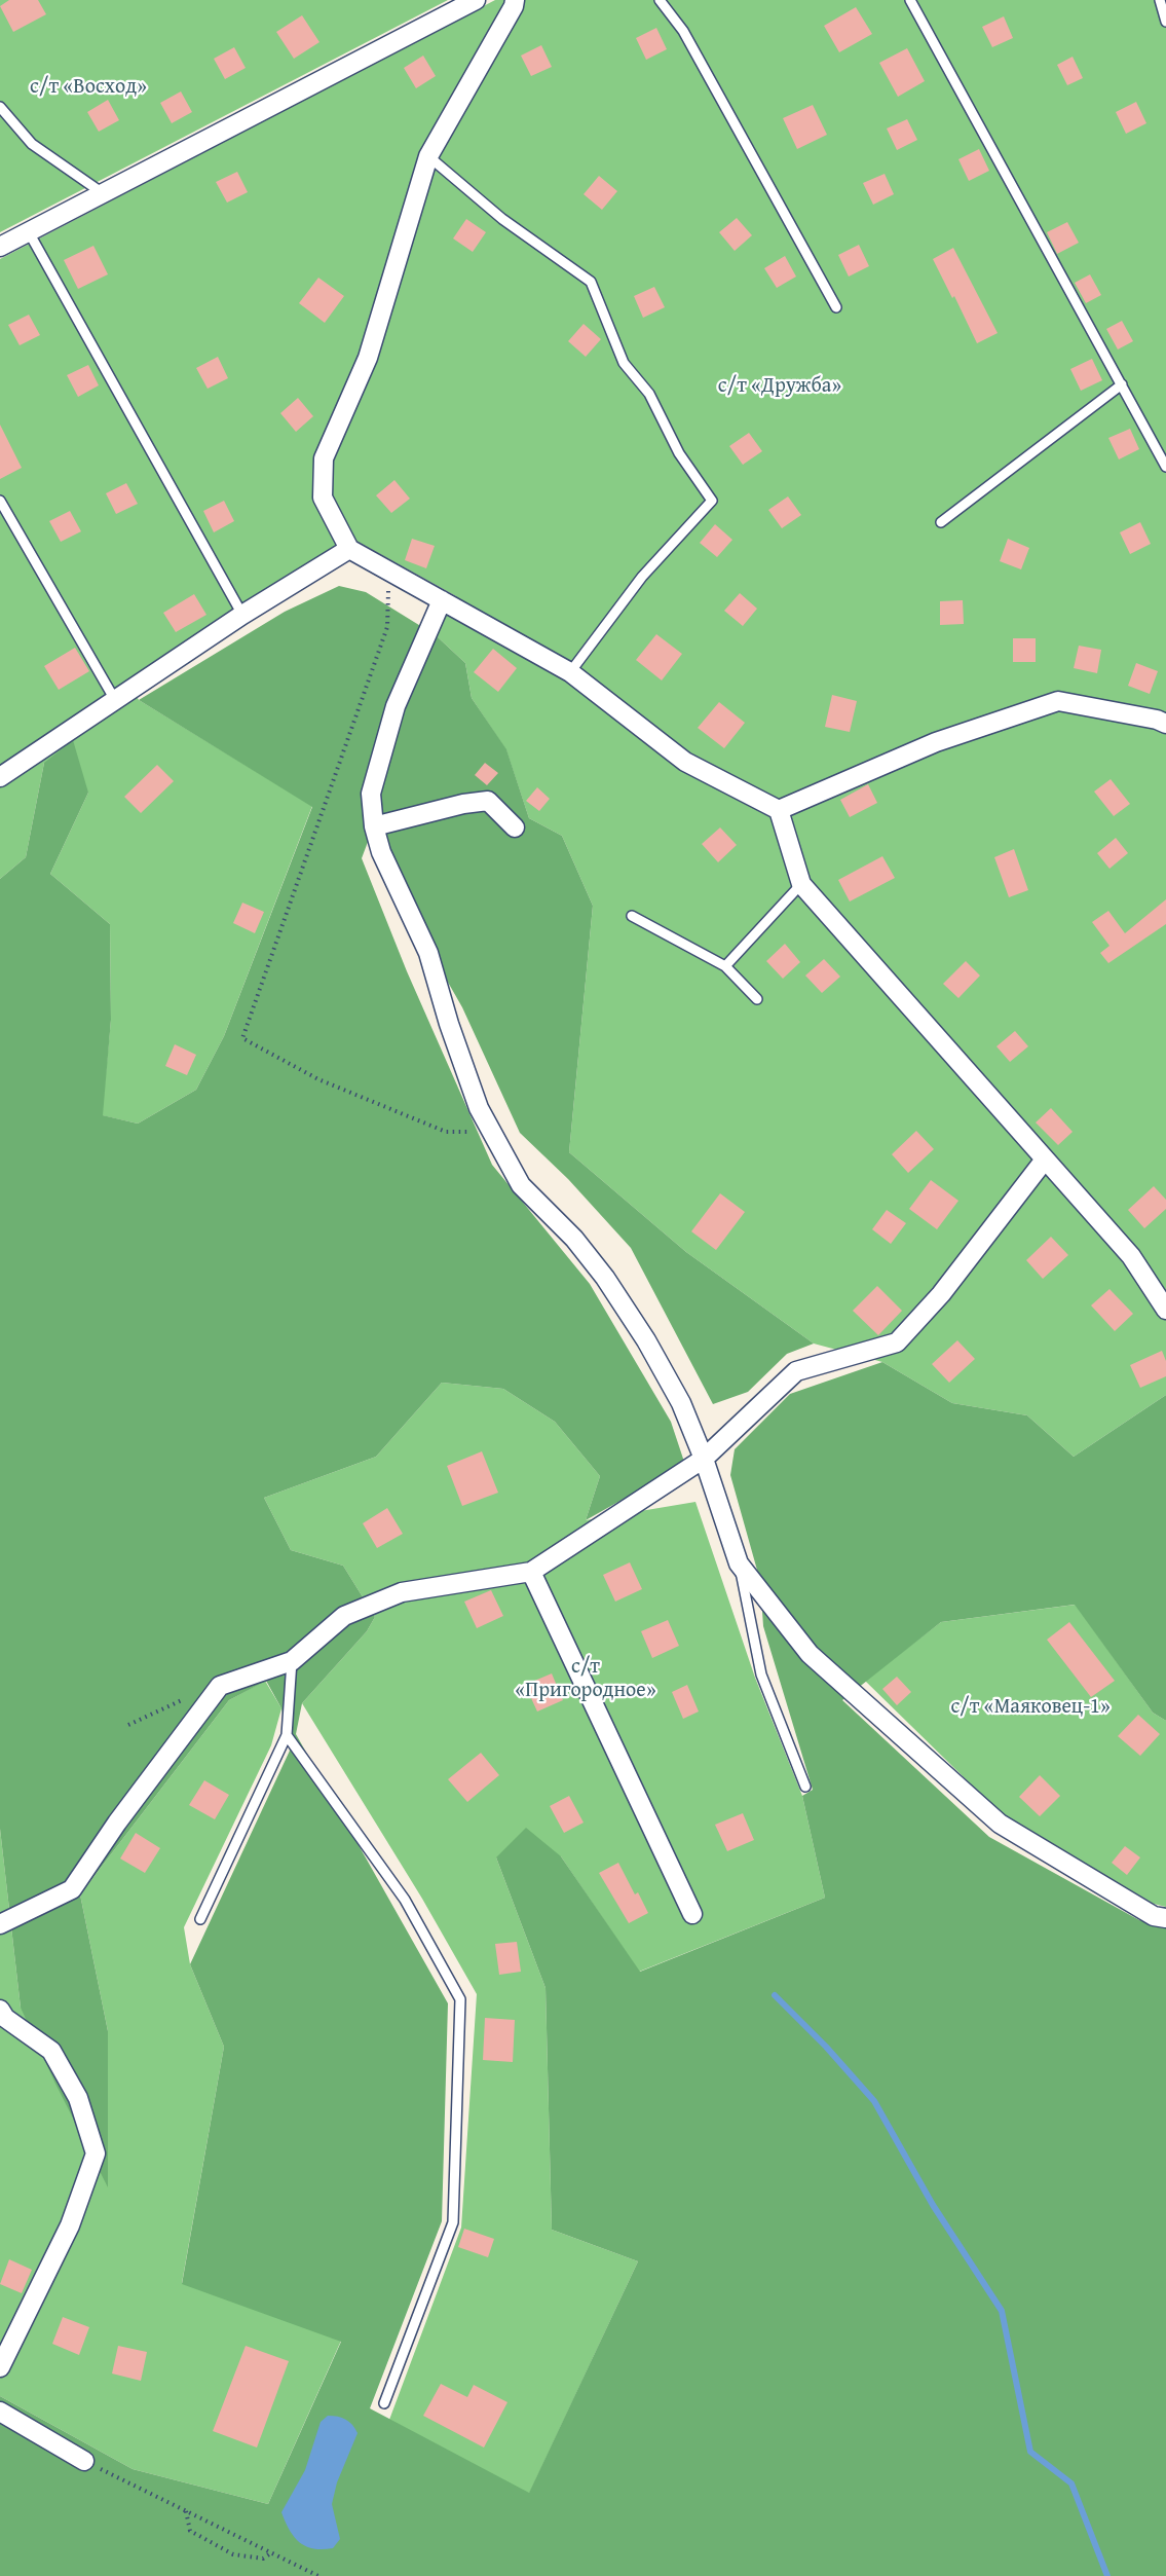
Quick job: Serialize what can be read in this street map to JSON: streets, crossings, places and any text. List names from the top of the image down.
{
  "parks": [
    "с/т «Восход»",
    "с/т «Дружба»",
    "с/т «Пригородное»",
    "с/т «Маяковец-1»"
  ]
}
